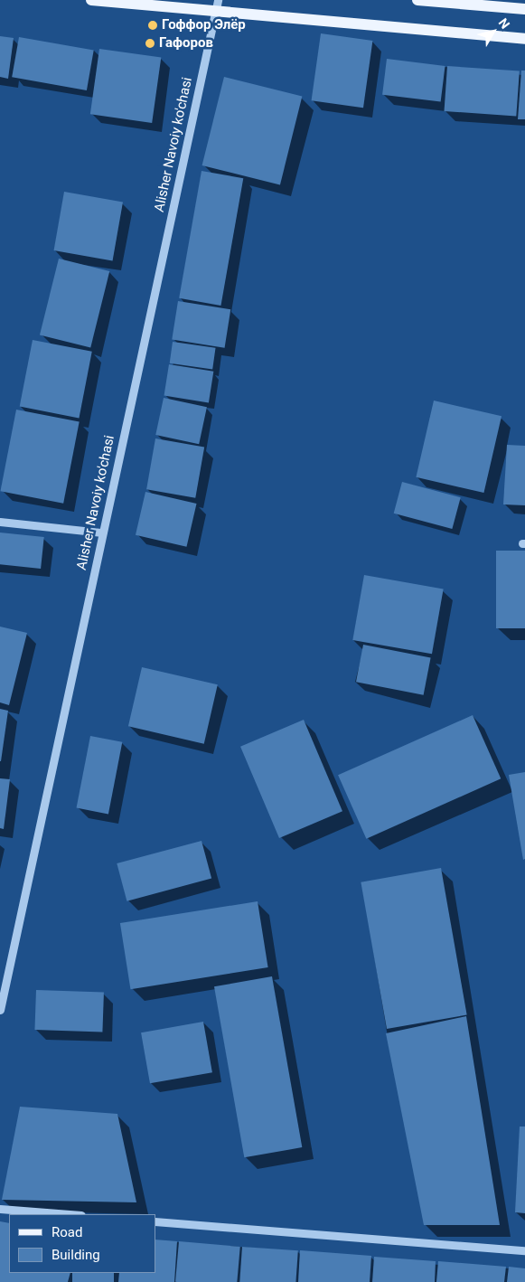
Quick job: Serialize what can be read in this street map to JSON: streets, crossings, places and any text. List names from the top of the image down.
{
  "streets": {
    "street": ["Alisher Navoiy ko'chasi"]
  },
  "places": ["Гоффор Элёр", "Гафоров"],
  "legend": ["Road", "Building"],
  "north": "top right"
}
